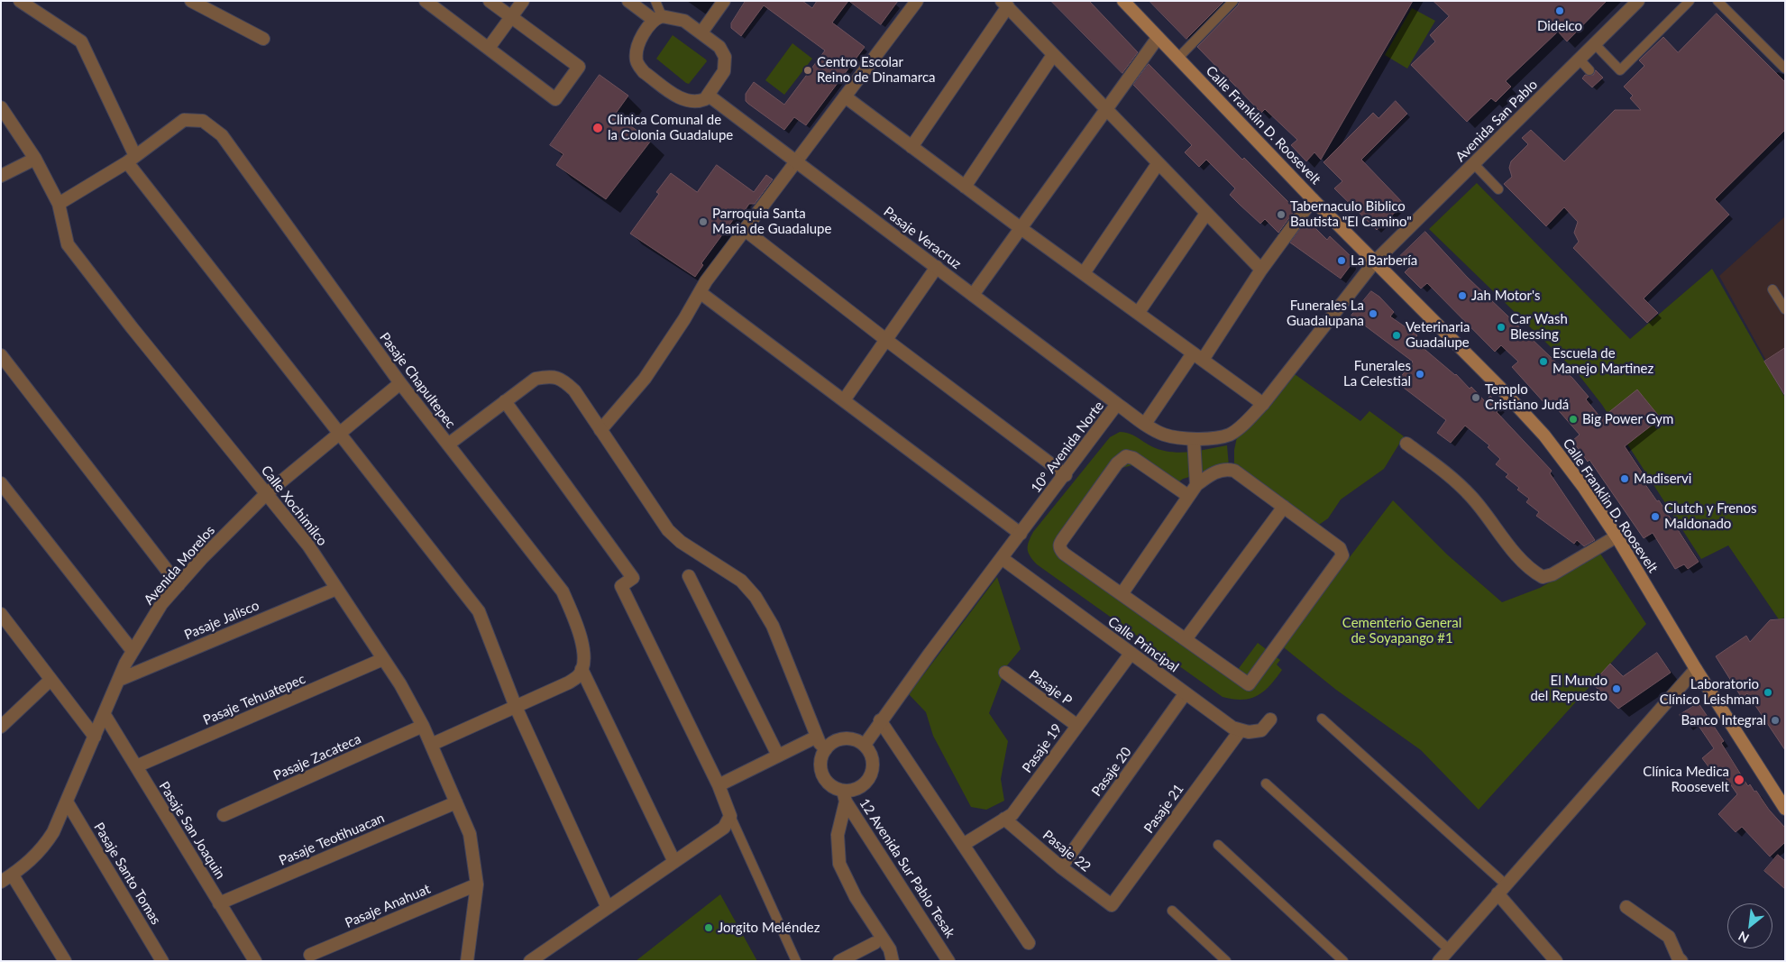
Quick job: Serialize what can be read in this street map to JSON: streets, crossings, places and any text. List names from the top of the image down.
{
  "streets": {
    "main road": ["Calle Franklin D. Roosevelt"],
    "street": [
      "Avenida San Pablo",
      "Pasaje Veracruz",
      "Pasaje Chapultepec",
      "10° Avenida Norte",
      "Calle Xochimilco",
      "Avenida Morelos",
      "Pasaje Jalisco",
      "Calle Principal",
      "Pasaje P",
      "Pasaje Tehuatepec",
      "Pasaje 19",
      "Pasaje Zacateca",
      "Pasaje 20",
      "Pasaje 21",
      "Pasaje San Joaquin",
      "Pasaje Teotihuacan",
      "Pasaje 22",
      "12 Avenida Sur Pablo Tesak",
      "Pasaje Santo Tomas",
      "Pasaje Anahuat"
    ]
  },
  "crossings": [
    ["Avenida San Pablo", "Calle Franklin D. Roosevelt"],
    ["Avenida San Pablo", "10° Avenida Norte"],
    ["Calle Franklin D. Roosevelt", "10° Avenida Norte"],
    ["Pasaje Veracruz", "10° Avenida Norte"],
    ["Pasaje Chapultepec", "Calle Xochimilco"],
    ["Pasaje Chapultepec", "Avenida Morelos"],
    ["10° Avenida Norte", "Calle Principal"],
    ["10° Avenida Norte", "12 Avenida Sur Pablo Tesak"],
    ["Calle Xochimilco", "Avenida Morelos"],
    ["Calle Xochimilco", "Pasaje Jalisco"],
    ["Calle Xochimilco", "Pasaje Tehuatepec"],
    ["Calle Xochimilco", "Pasaje Zacateca"],
    ["Calle Xochimilco", "Pasaje Teotihuacan"],
    ["Calle Xochimilco", "Pasaje Anahuat"],
    ["Avenida Morelos", "Pasaje Jalisco"],
    ["Avenida Morelos", "Pasaje San Joaquin"],
    ["Avenida Morelos", "Pasaje Santo Tomas"],
    ["Calle Principal", "Pasaje 19"],
    ["Calle Principal", "Pasaje 20"],
    ["Calle Principal", "Pasaje 21"],
    ["Pasaje P", "Pasaje 19"],
    ["Pasaje Tehuatepec", "Pasaje San Joaquin"],
    ["Pasaje 19", "Pasaje 22"],
    ["Pasaje 20", "Pasaje 22"],
    ["Pasaje 21", "Pasaje 22"],
    ["Pasaje San Joaquin", "Pasaje Teotihuacan"]
  ],
  "parks": ["Cementerio General de Soyapango #1"],
  "places": [
    "Didelco",
    "Centro Escolar Reino de Dinamarca",
    "Clinica Comunal de la Colonia Guadalupe",
    "Tabernaculo Biblico Bautista \"El Camino\"",
    "Parroquia Santa Maria de Guadalupe",
    "La Barbería",
    "Jah Motor's",
    "Funerales La Guadalupana",
    "Car Wash Blessing",
    "Veterinaria Guadalupe",
    "Escuela de Manejo Martinez",
    "Funerales La Celestial",
    "Templo Cristiano Judá",
    "Big Power Gym",
    "Madiservi",
    "Clutch y Frenos Maldonado",
    "El Mundo del Repuesto",
    "Laboratorio Clínico Leishman",
    "Banco Integral",
    "Clínica Medica Roosevelt",
    "Jorgito Meléndez"
  ],
  "north": "bottom left"
}
